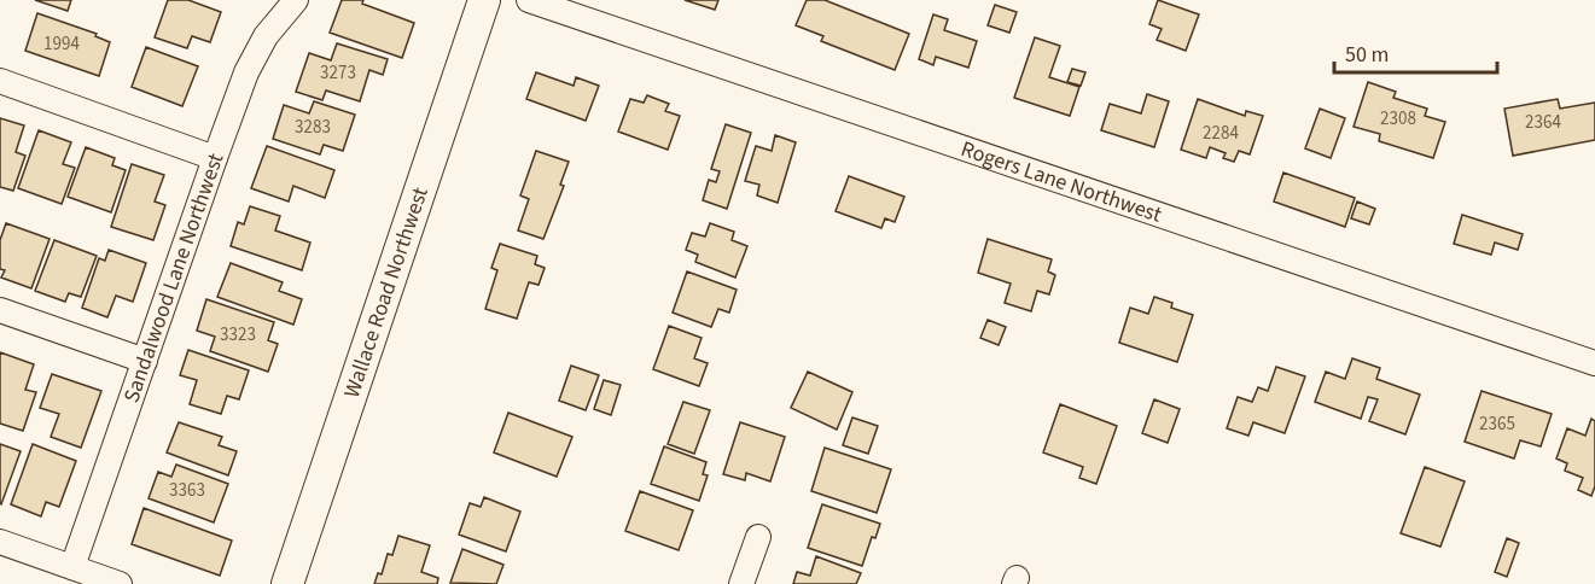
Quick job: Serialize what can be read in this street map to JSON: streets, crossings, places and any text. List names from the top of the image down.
{
  "streets": {
    "main road": ["Wallace Road Northwest"],
    "street": ["Rogers Lane Northwest", "Sandalwood Lane Northwest"]
  },
  "house_numbers": [
    "1994",
    "3273",
    "2308",
    "2364",
    "3283",
    "2284",
    "3323",
    "2365",
    "3363"
  ],
  "scale_bar": "50 m"
}
